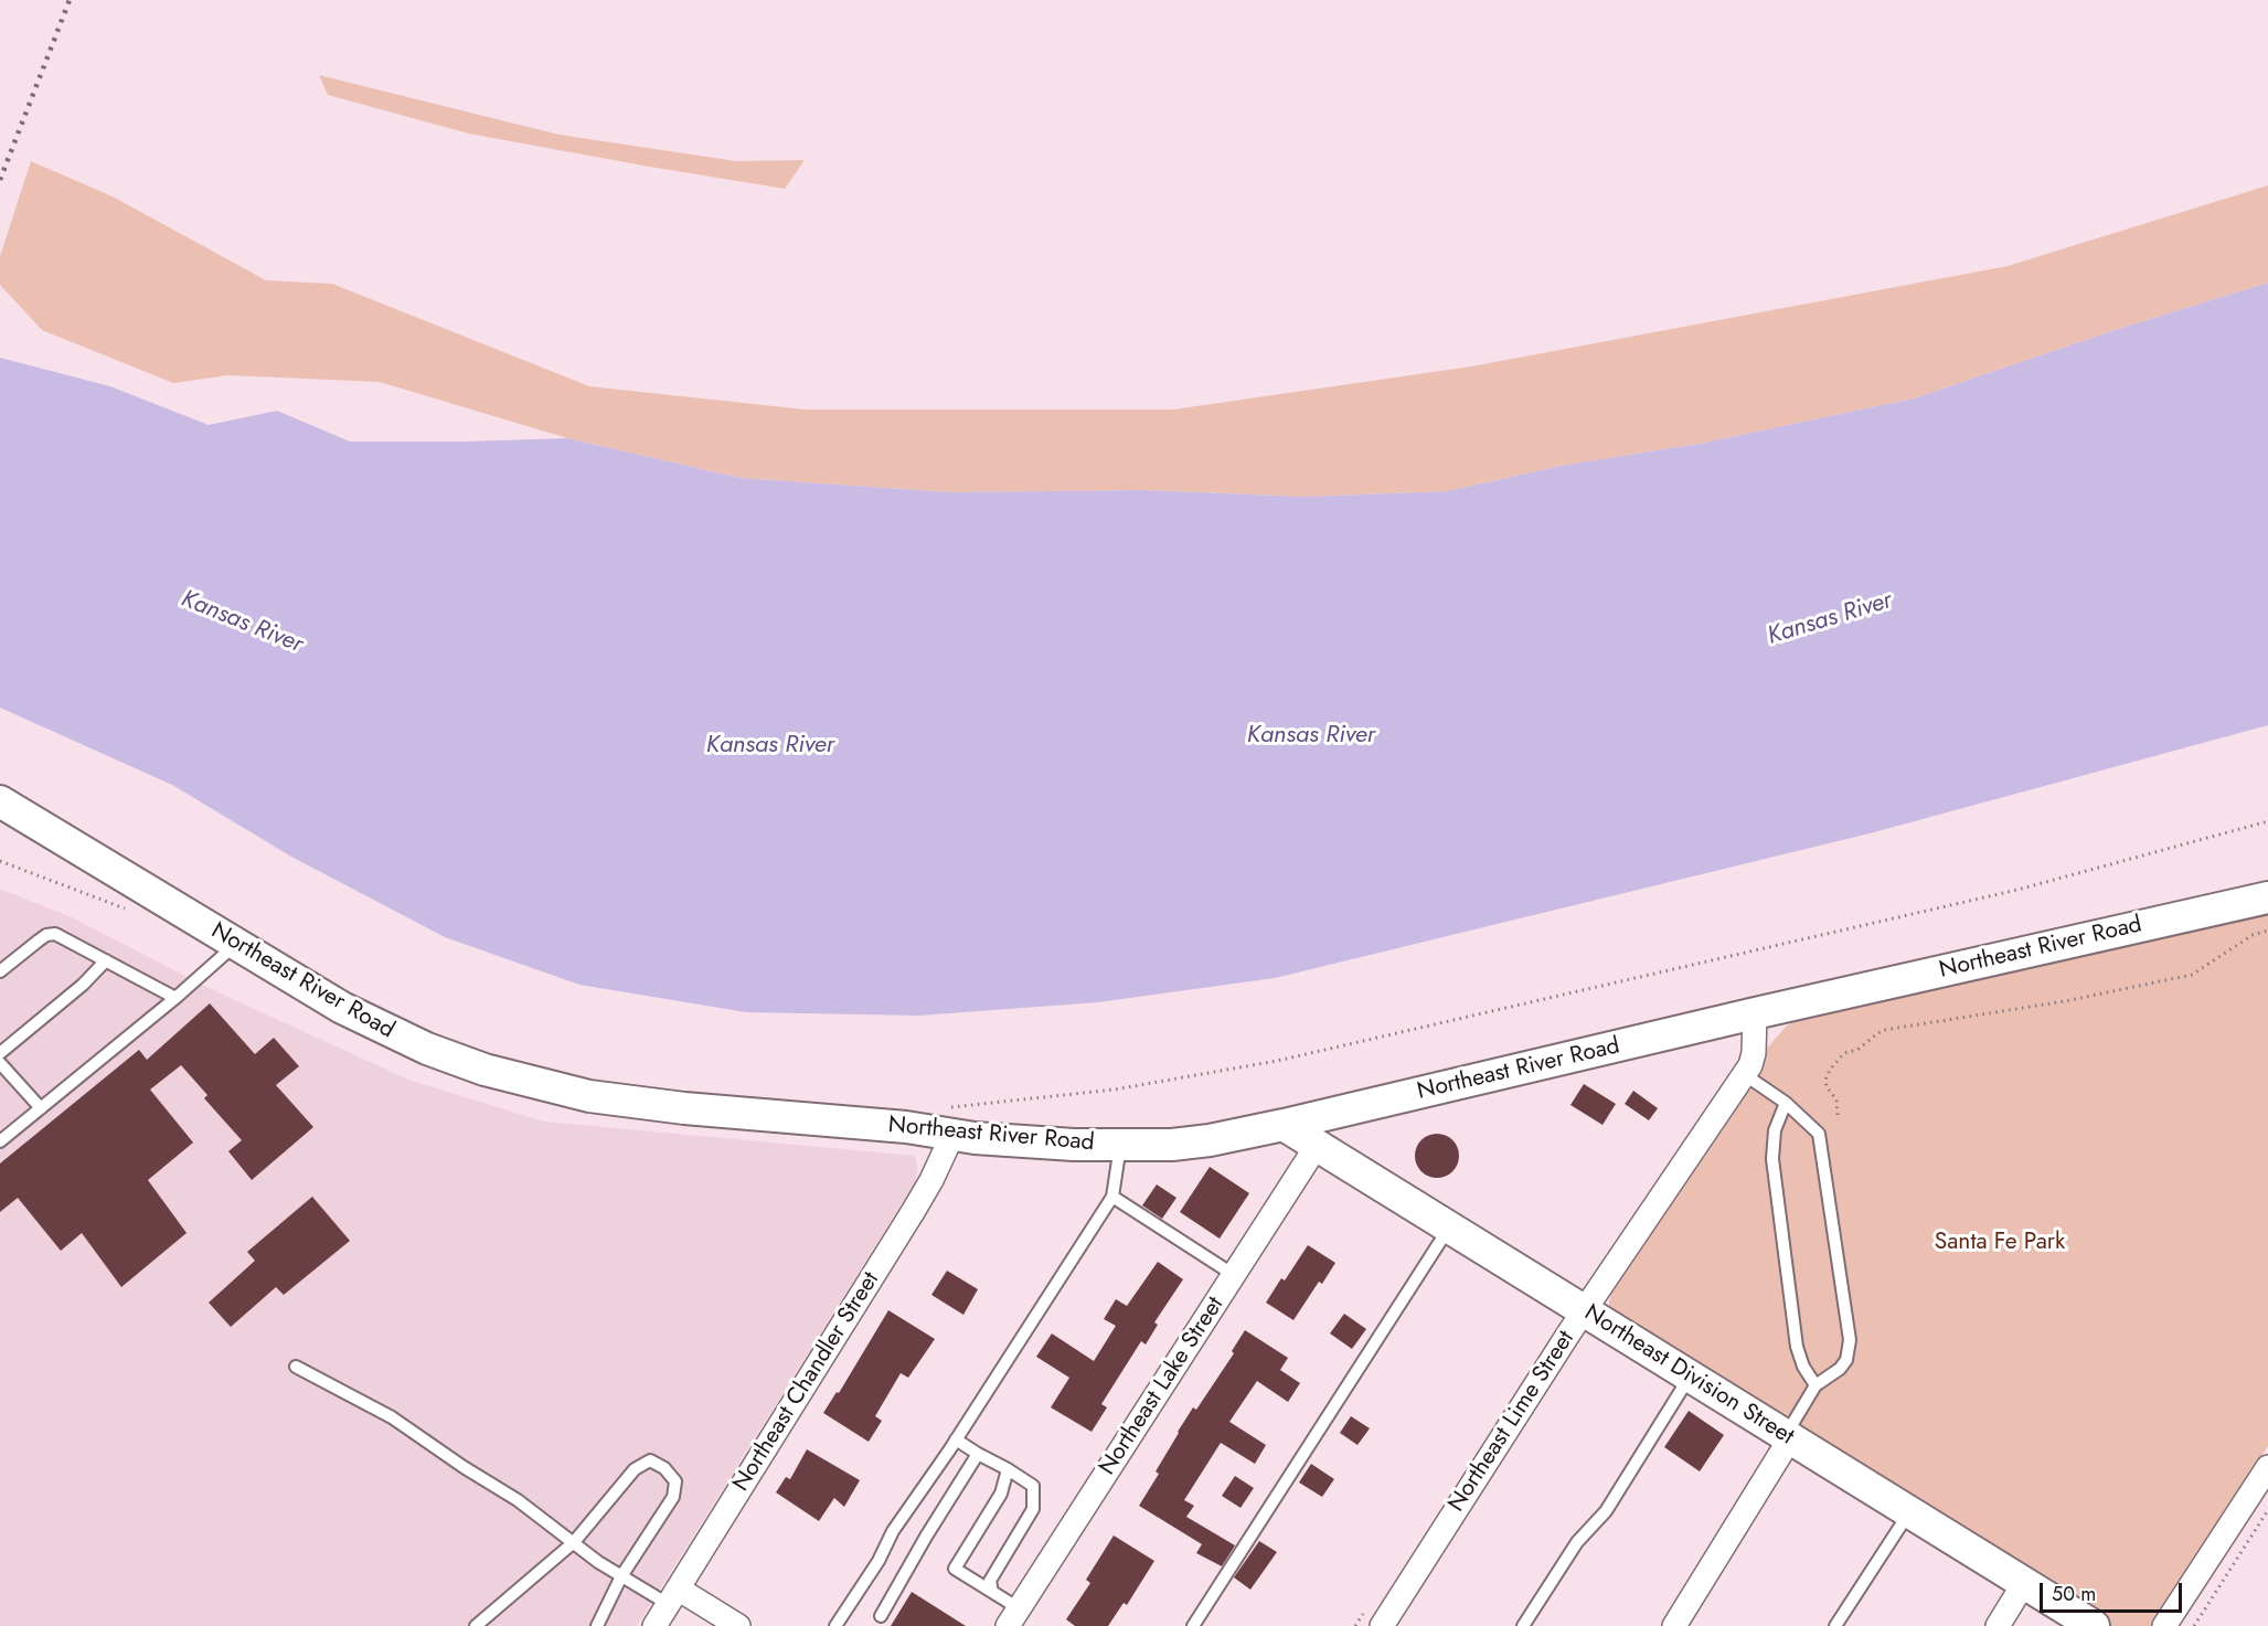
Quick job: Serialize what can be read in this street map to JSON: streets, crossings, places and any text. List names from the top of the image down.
{
  "streets": {
    "street": [
      "Northeast River Road",
      "Northeast Division Street",
      "Northeast Chandler Street",
      "Northeast Lake Street",
      "Northeast Lime Street"
    ]
  },
  "crossings": [
    ["Northeast River Road", "Northeast Division Street"],
    ["Northeast River Road", "Northeast Chandler Street"],
    ["Northeast River Road", "Northeast Lime Street"],
    ["Northeast Division Street", "Northeast Lake Street"],
    ["Northeast Division Street", "Northeast Lime Street"]
  ],
  "water": ["Kansas River"],
  "parks": ["Santa Fe Park"],
  "scale_bar": "50 m"
}
